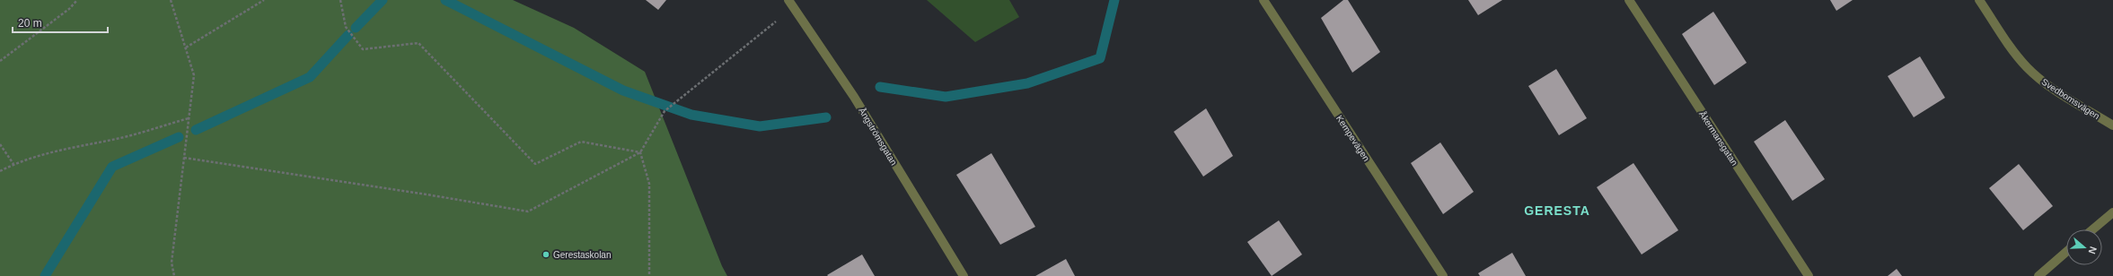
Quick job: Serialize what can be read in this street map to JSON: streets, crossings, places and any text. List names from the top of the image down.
{
  "streets": {
    "street": [
      "Svedbomsvägen",
      "Ångströmsgatan",
      "Kempevägen",
      "Åkermansgatan"
    ]
  },
  "districts": ["GERESTA"],
  "places": ["Gerestaskolan"],
  "scale_bar": "20 m",
  "north": "right"
}
